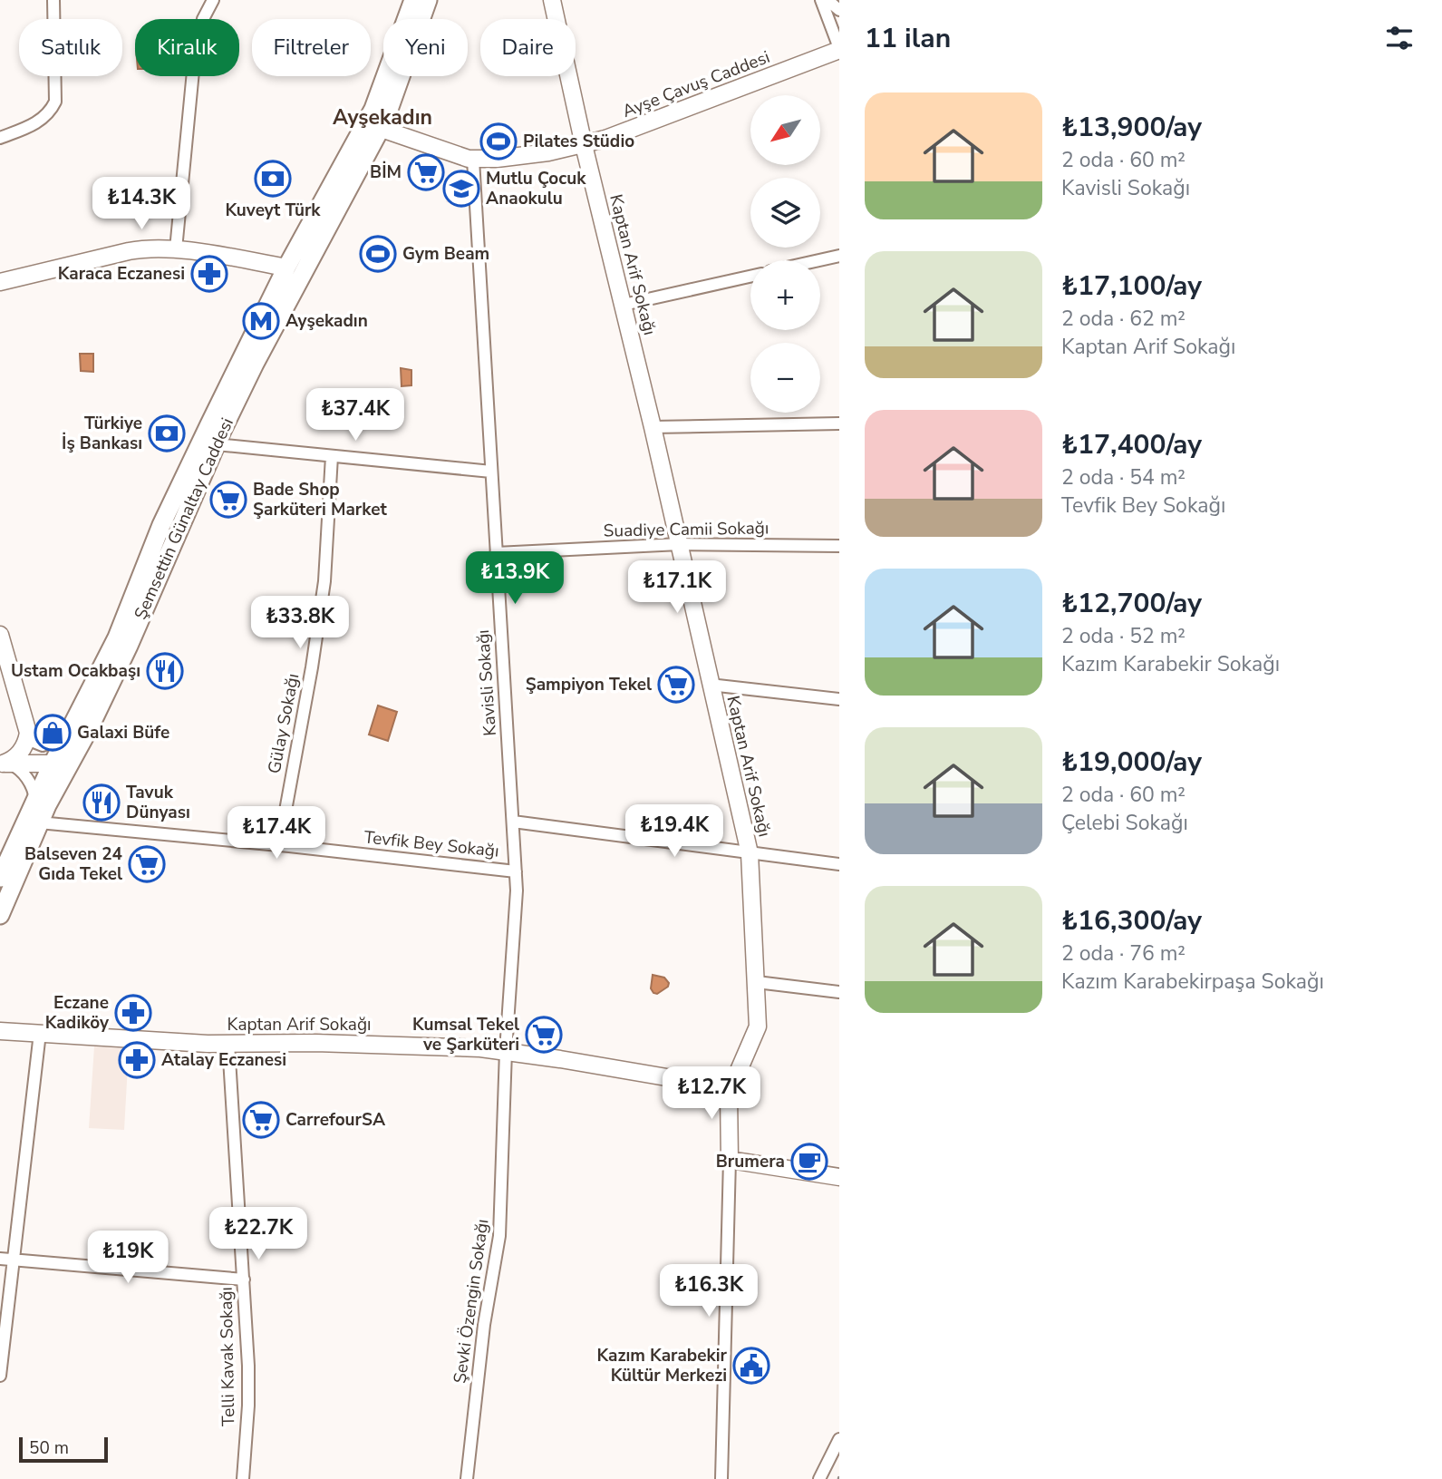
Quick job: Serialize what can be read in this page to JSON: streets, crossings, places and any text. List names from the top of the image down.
{
  "streets": {
    "main road": ["Şemsettin Günaltay Caddesi"],
    "street": [
      "Ayşe Çavuş Caddesi",
      "Kaptan Arif Sokağı",
      "Suadiye Camii Sokağı",
      "Kavisli Sokağı",
      "Gülay Sokağı",
      "Tevfik Bey Sokağı",
      "Şevki Özengin Sokağı",
      "Telli Kavak Sokağı"
    ]
  },
  "crossings": [
    ["Ayşe Çavuş Caddesi", "Kaptan Arif Sokağı"],
    ["Ayşe Çavuş Caddesi", "Şemsettin Günaltay Caddesi"],
    ["Ayşe Çavuş Caddesi", "Kavisli Sokağı"],
    ["Kaptan Arif Sokağı", "Suadiye Camii Sokağı"],
    ["Kaptan Arif Sokağı", "Kavisli Sokağı"],
    ["Kaptan Arif Sokağı", "Şevki Özengin Sokağı"],
    ["Kaptan Arif Sokağı", "Telli Kavak Sokağı"],
    ["Şemsettin Günaltay Caddesi", "Tevfik Bey Sokağı"],
    ["Suadiye Camii Sokağı", "Kavisli Sokağı"],
    ["Kavisli Sokağı", "Tevfik Bey Sokağı"],
    ["Kavisli Sokağı", "Şevki Özengin Sokağı"],
    ["Gülay Sokağı", "Tevfik Bey Sokağı"]
  ],
  "districts": ["Ayşekadın"],
  "places": {
    "sports": ["Pilates Stüdio", "Gym Beam"],
    "supermarket": [
      "BİM",
      "Bade Shop Şarküteri Market",
      "Şampiyon Tekel",
      "Balseven 24 Gıda Tekel",
      "Kumsal Tekel ve Şarküteri",
      "CarrefourSA"
    ],
    "bank": ["Kuveyt Türk", "Türkiye İş Bankası"],
    "school or university": ["Mutlu Çocuk Anaokulu"],
    "pharmacy": ["Karaca Eczanesi", "Eczane Kadiköy", "Atalay Eczanesi"],
    "metro station": ["Ayşekadın"],
    "restaurant": ["Ustam Ocakbaşı", "Tavuk Dünyası"],
    "shop": ["Galaxi Büfe"],
    "cafe": ["Brumera"],
    "public building": ["Kazım Karabekir Kültür Merkezi"]
  },
  "scale_bar": "50 m",
  "north": "bottom left",
  "page": {
    "heading": "11 ilan",
    "chip": [
      "Satılık",
      "Kiralık",
      "Filtreler",
      "Yeni",
      "Daire"
    ],
    "list": [
      {
        "name": "₺13,900/ay",
        "note": "2 oda · 60 m² · Kavisli Sokağı"
      },
      {
        "name": "₺17,100/ay",
        "note": "2 oda · 62 m² · Kaptan Arif Sokağı"
      },
      {
        "name": "₺17,400/ay",
        "note": "2 oda · 54 m² · Tevfik Bey Sokağı"
      },
      {
        "name": "₺12,700/ay",
        "note": "2 oda · 52 m² · Kazım Karabekir Sokağı"
      },
      {
        "name": "₺19,000/ay",
        "note": "2 oda · 60 m² · Çelebi Sokağı"
      },
      {
        "name": "₺16,300/ay",
        "note": "2 oda · 76 m² · Kazım Karabekirpaşa Sokağı"
      }
    ],
    "map_buttons": ["+", "−"],
    "price": [
      "₺14.3K",
      "₺37.4K",
      "₺13.9K",
      "₺17.1K",
      "₺33.8K",
      "₺19.4K",
      "₺17.4K",
      "₺12.7K",
      "₺22.7K",
      "₺19K",
      "₺16.3K"
    ],
    "scale": "50 m"
  }
}
